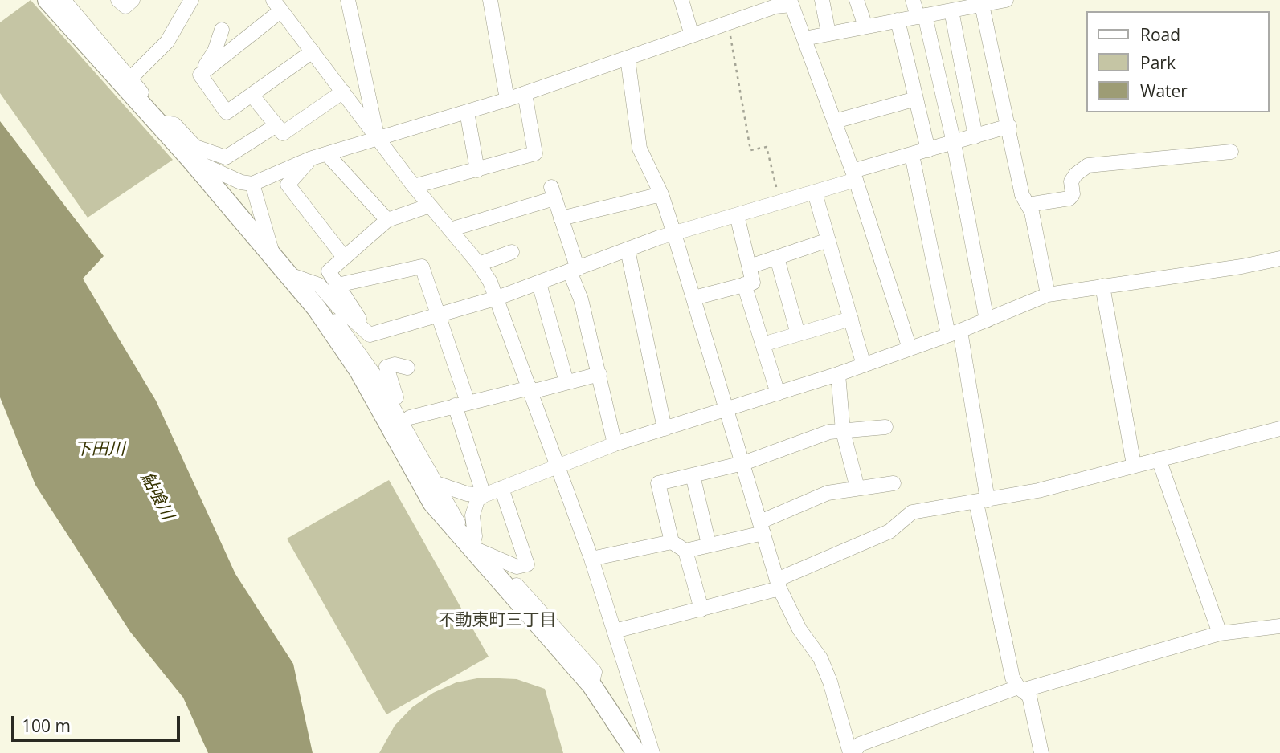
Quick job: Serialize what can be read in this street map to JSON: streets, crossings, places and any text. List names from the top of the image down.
{
  "districts": ["不動東町三丁目"],
  "water": ["下田川", "鮎喰川"],
  "legend": ["Road", "Park", "Water"],
  "scale_bar": "100 m"
}
